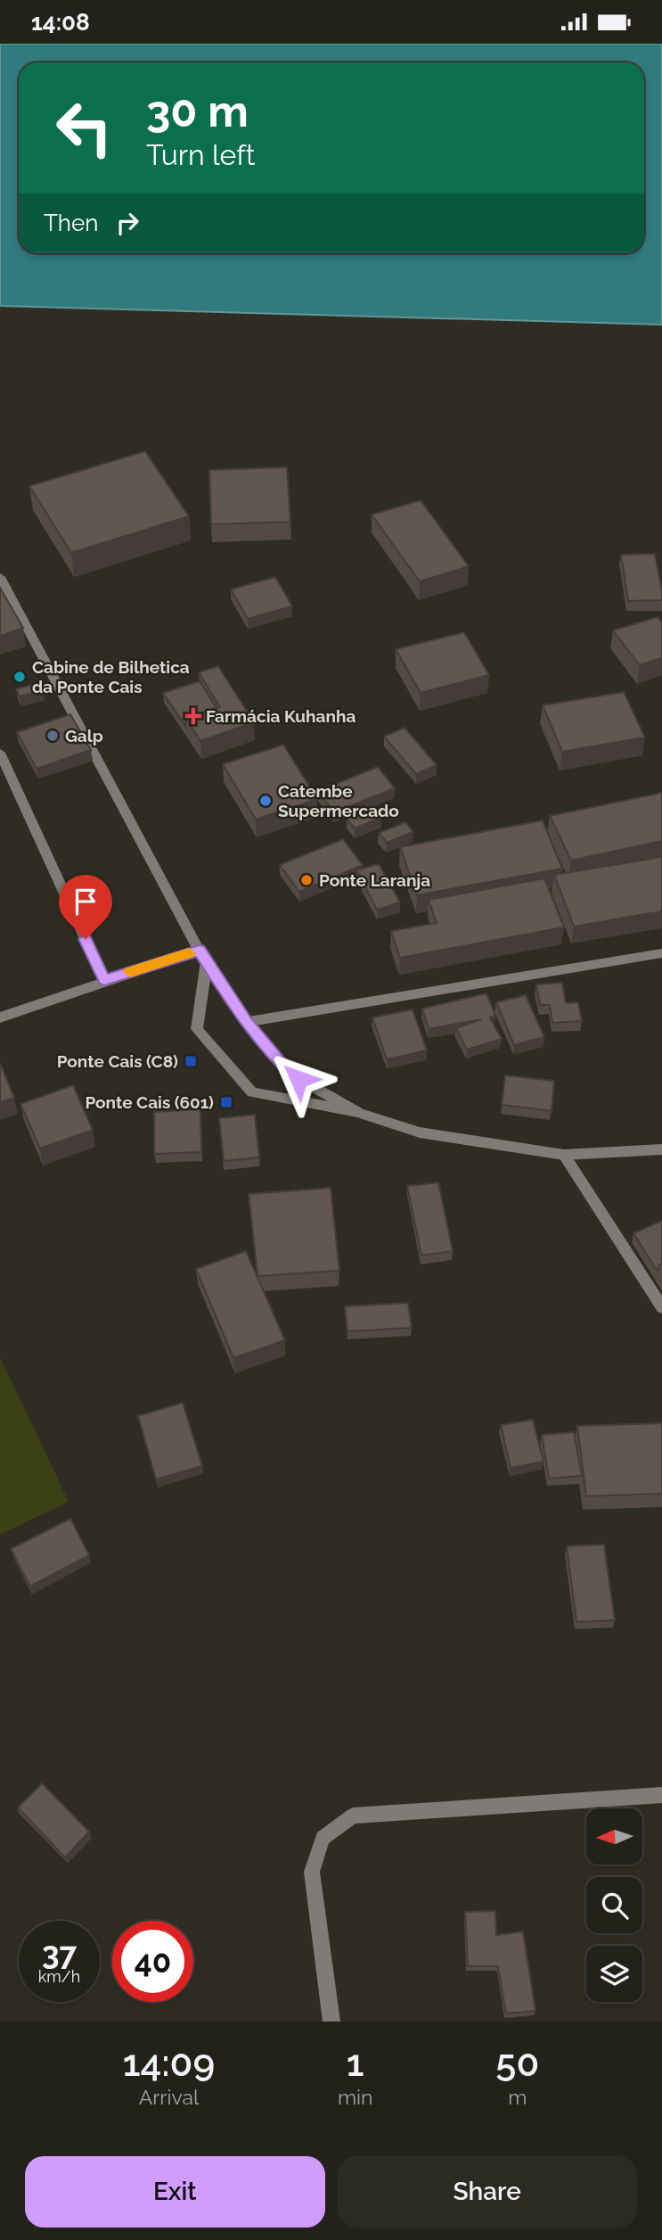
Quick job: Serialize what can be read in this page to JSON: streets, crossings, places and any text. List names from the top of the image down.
{
  "places": {
    "other": [
      "Cabine de Bilhetica da Ponte Cais",
      "Galp",
      "Catembe Supermercado",
      "Ponte Laranja"
    ],
    "health": ["Farmácia Kuhanha"],
    "transit": ["Ponte Cais (C8)", "Ponte Cais (601)"]
  },
  "north": "left",
  "page": {
    "status": "14:08",
    "turn": ["30 m", "Turn left"],
    "then": "Then",
    "speed": "37 km/h",
    "limit": "40",
    "eta": [
      "14:09",
      "Arrival",
      "1",
      "min",
      "50",
      "m"
    ],
    "buttons": ["Exit", "Share"]
  }
}
